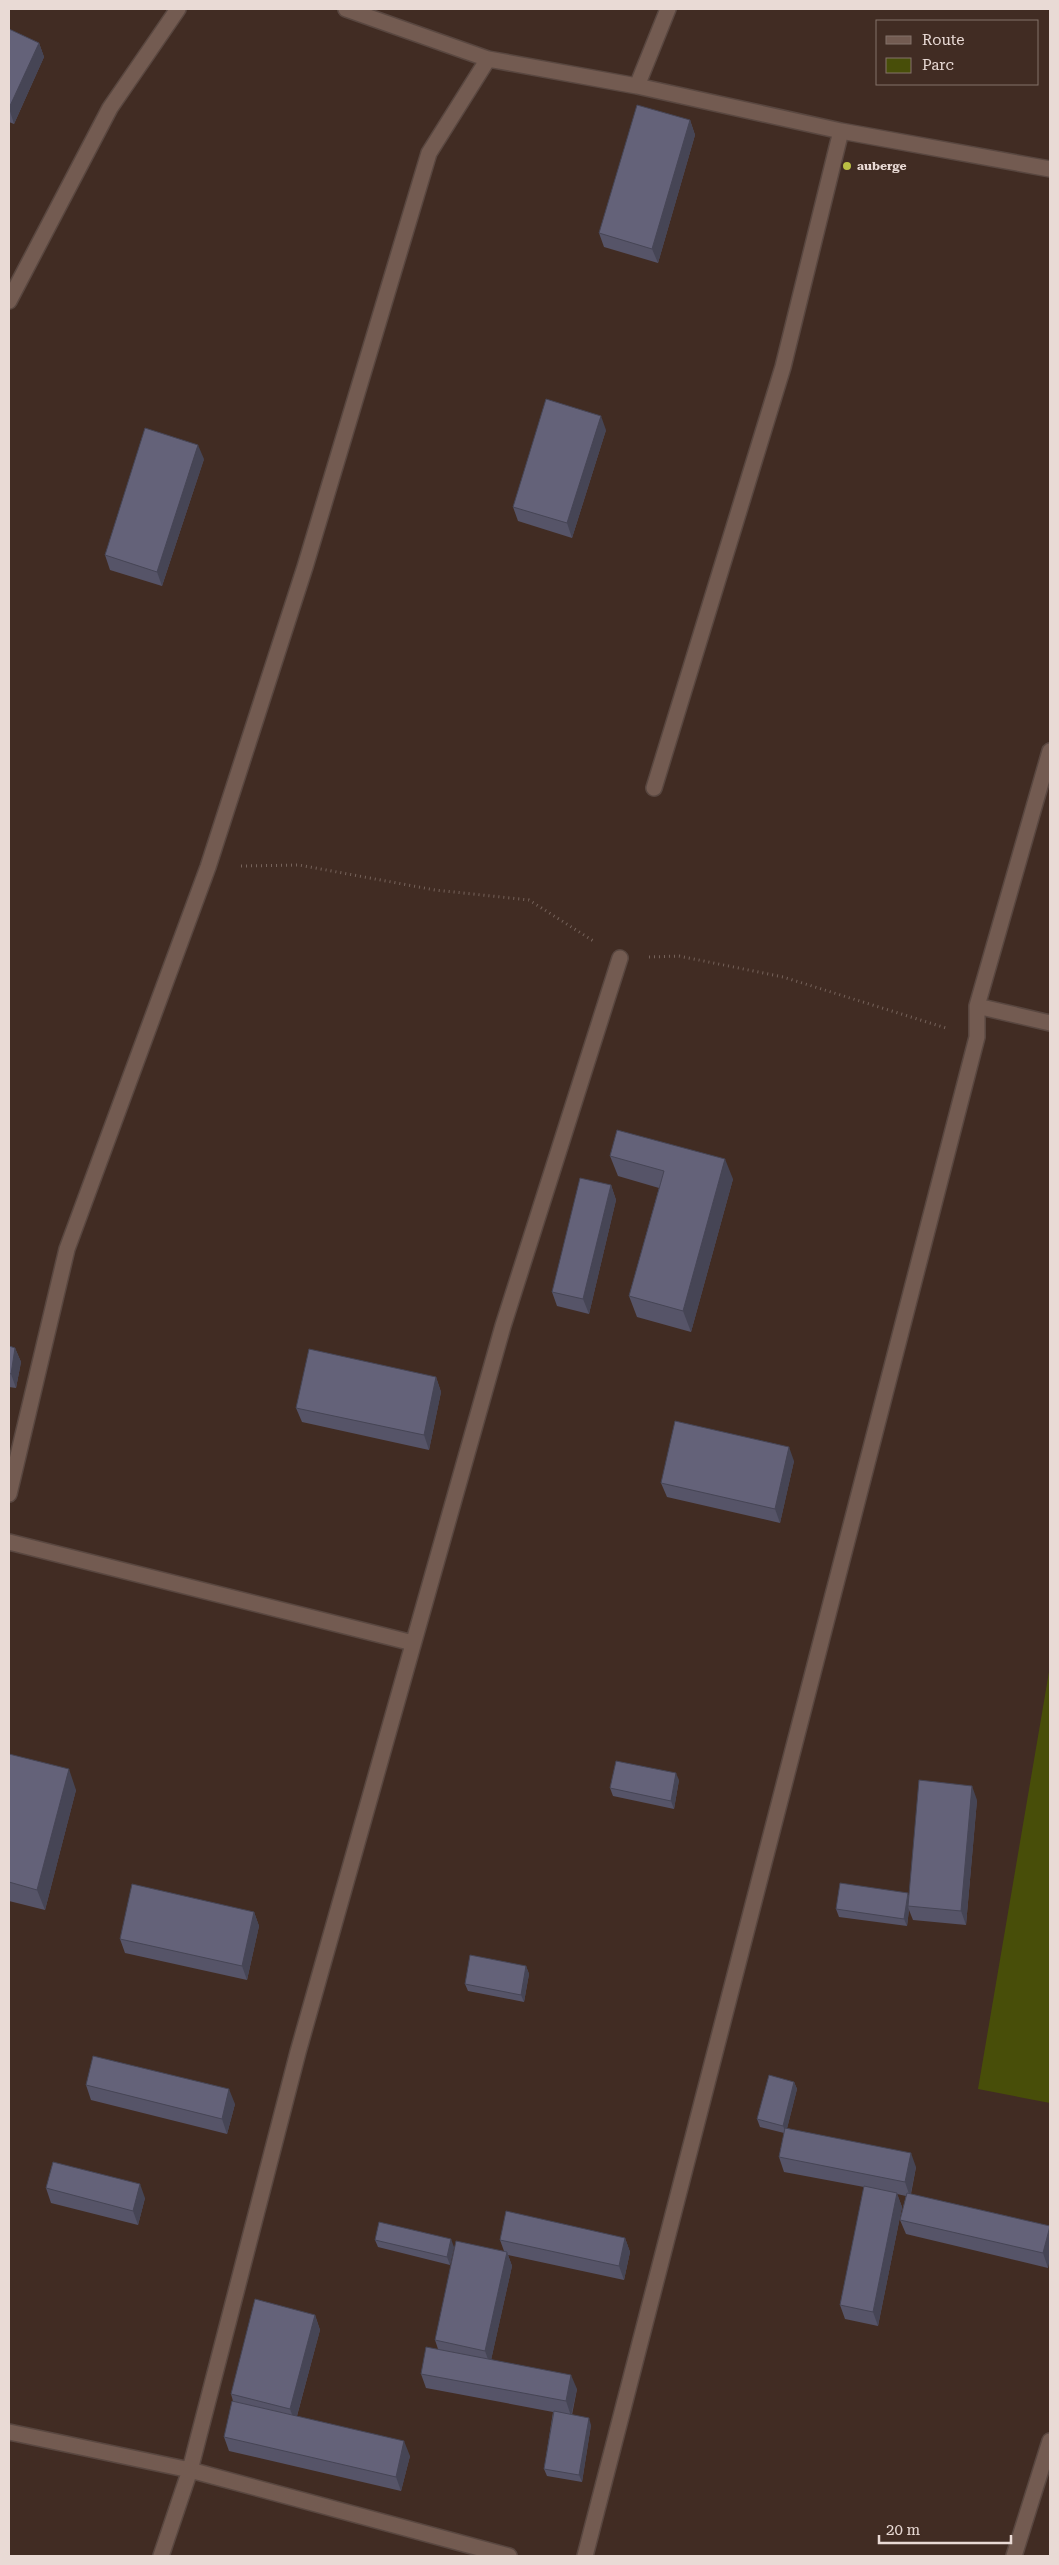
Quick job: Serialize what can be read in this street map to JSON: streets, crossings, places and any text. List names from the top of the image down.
{
  "places": ["auberge"],
  "legend": ["Route", "Parc"],
  "scale_bar": "20 m"
}
